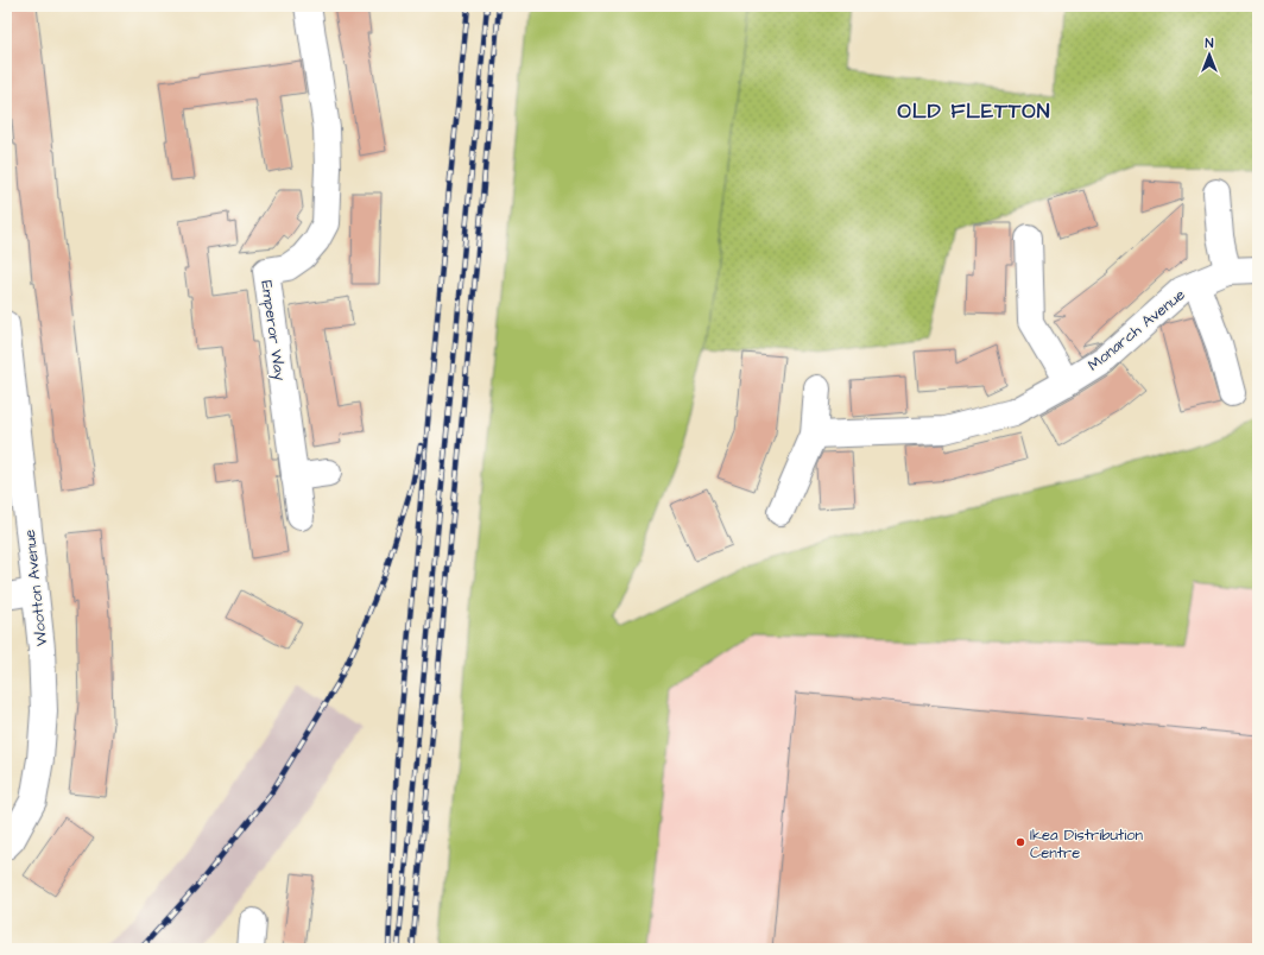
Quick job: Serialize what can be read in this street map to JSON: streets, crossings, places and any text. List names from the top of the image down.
{
  "streets": {
    "street": ["Monarch Avenue", "Emperor Way", "Wootton Avenue"]
  },
  "districts": ["OLD FLETTON"],
  "places": ["Ikea Distribution Centre"],
  "north": "top"
}
